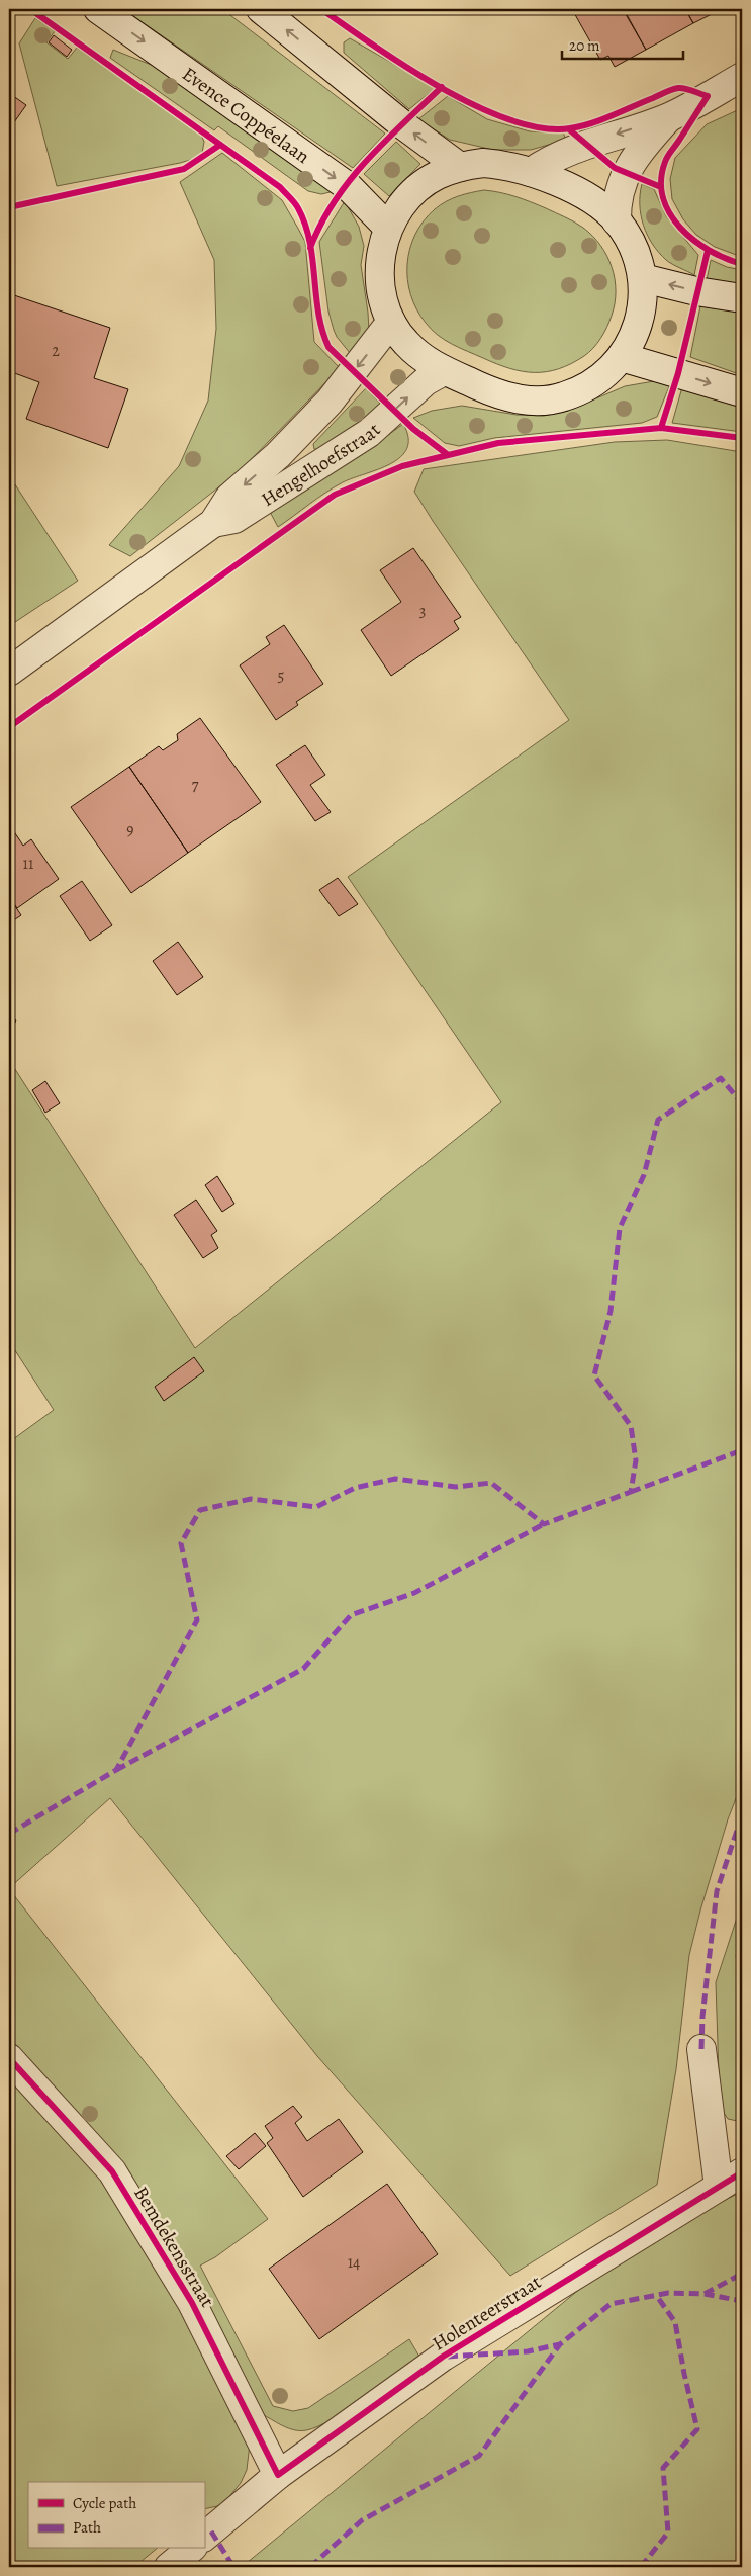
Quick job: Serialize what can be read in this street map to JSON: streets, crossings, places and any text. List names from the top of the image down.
{
  "streets": {
    "street": [
      "Evence Coppéelaan",
      "Hengelhoefstraat",
      "Bemdekensstraat",
      "Holenteerstraat"
    ]
  },
  "crossings": [
    ["Bemdekensstraat", "Holenteerstraat"]
  ],
  "house_numbers": [
    "2",
    "3",
    "5",
    "7",
    "9",
    "11",
    "14"
  ],
  "legend": ["Cycle path", "Path"],
  "scale_bar": "20 m"
}
